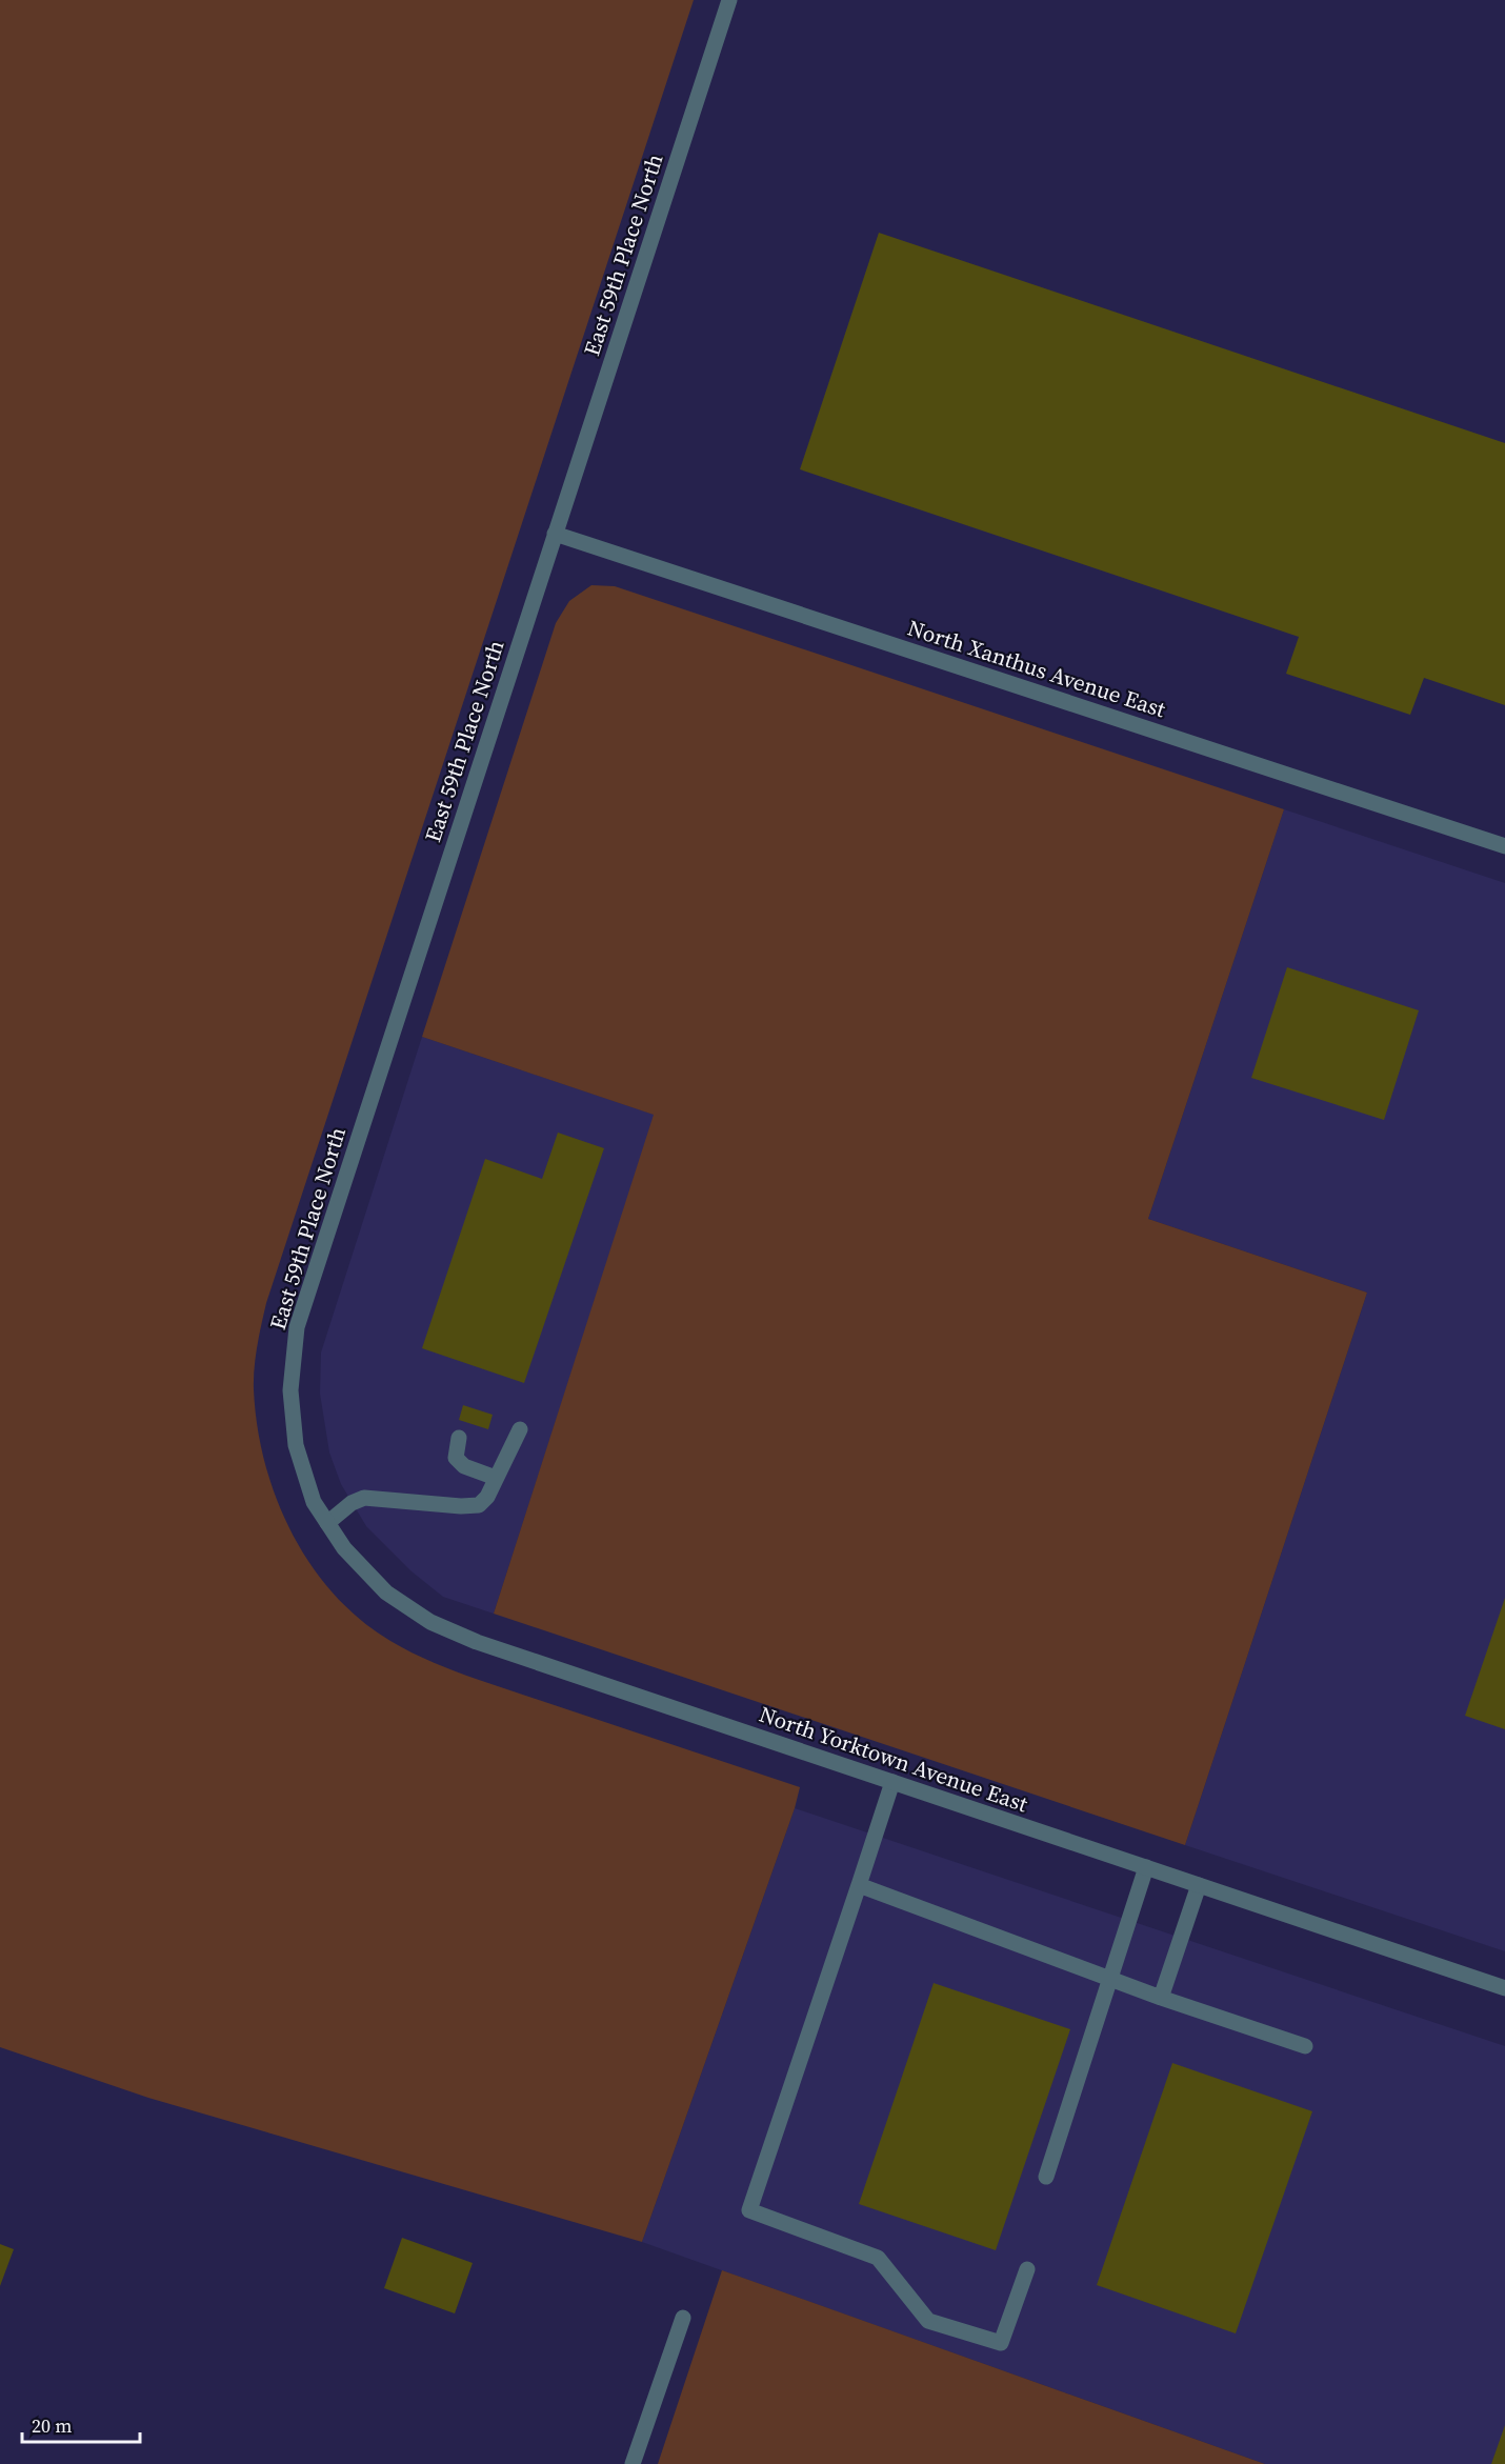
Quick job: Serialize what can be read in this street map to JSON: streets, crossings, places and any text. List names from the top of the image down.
{
  "streets": {
    "street": ["East 59th Place North", "North Xanthus Avenue East", "North Yorktown Avenue East"]
  },
  "crossings": [
    ["East 59th Place North", "North Xanthus Avenue East"],
    ["East 59th Place North", "North Yorktown Avenue East"]
  ],
  "scale_bar": "20 m"
}
